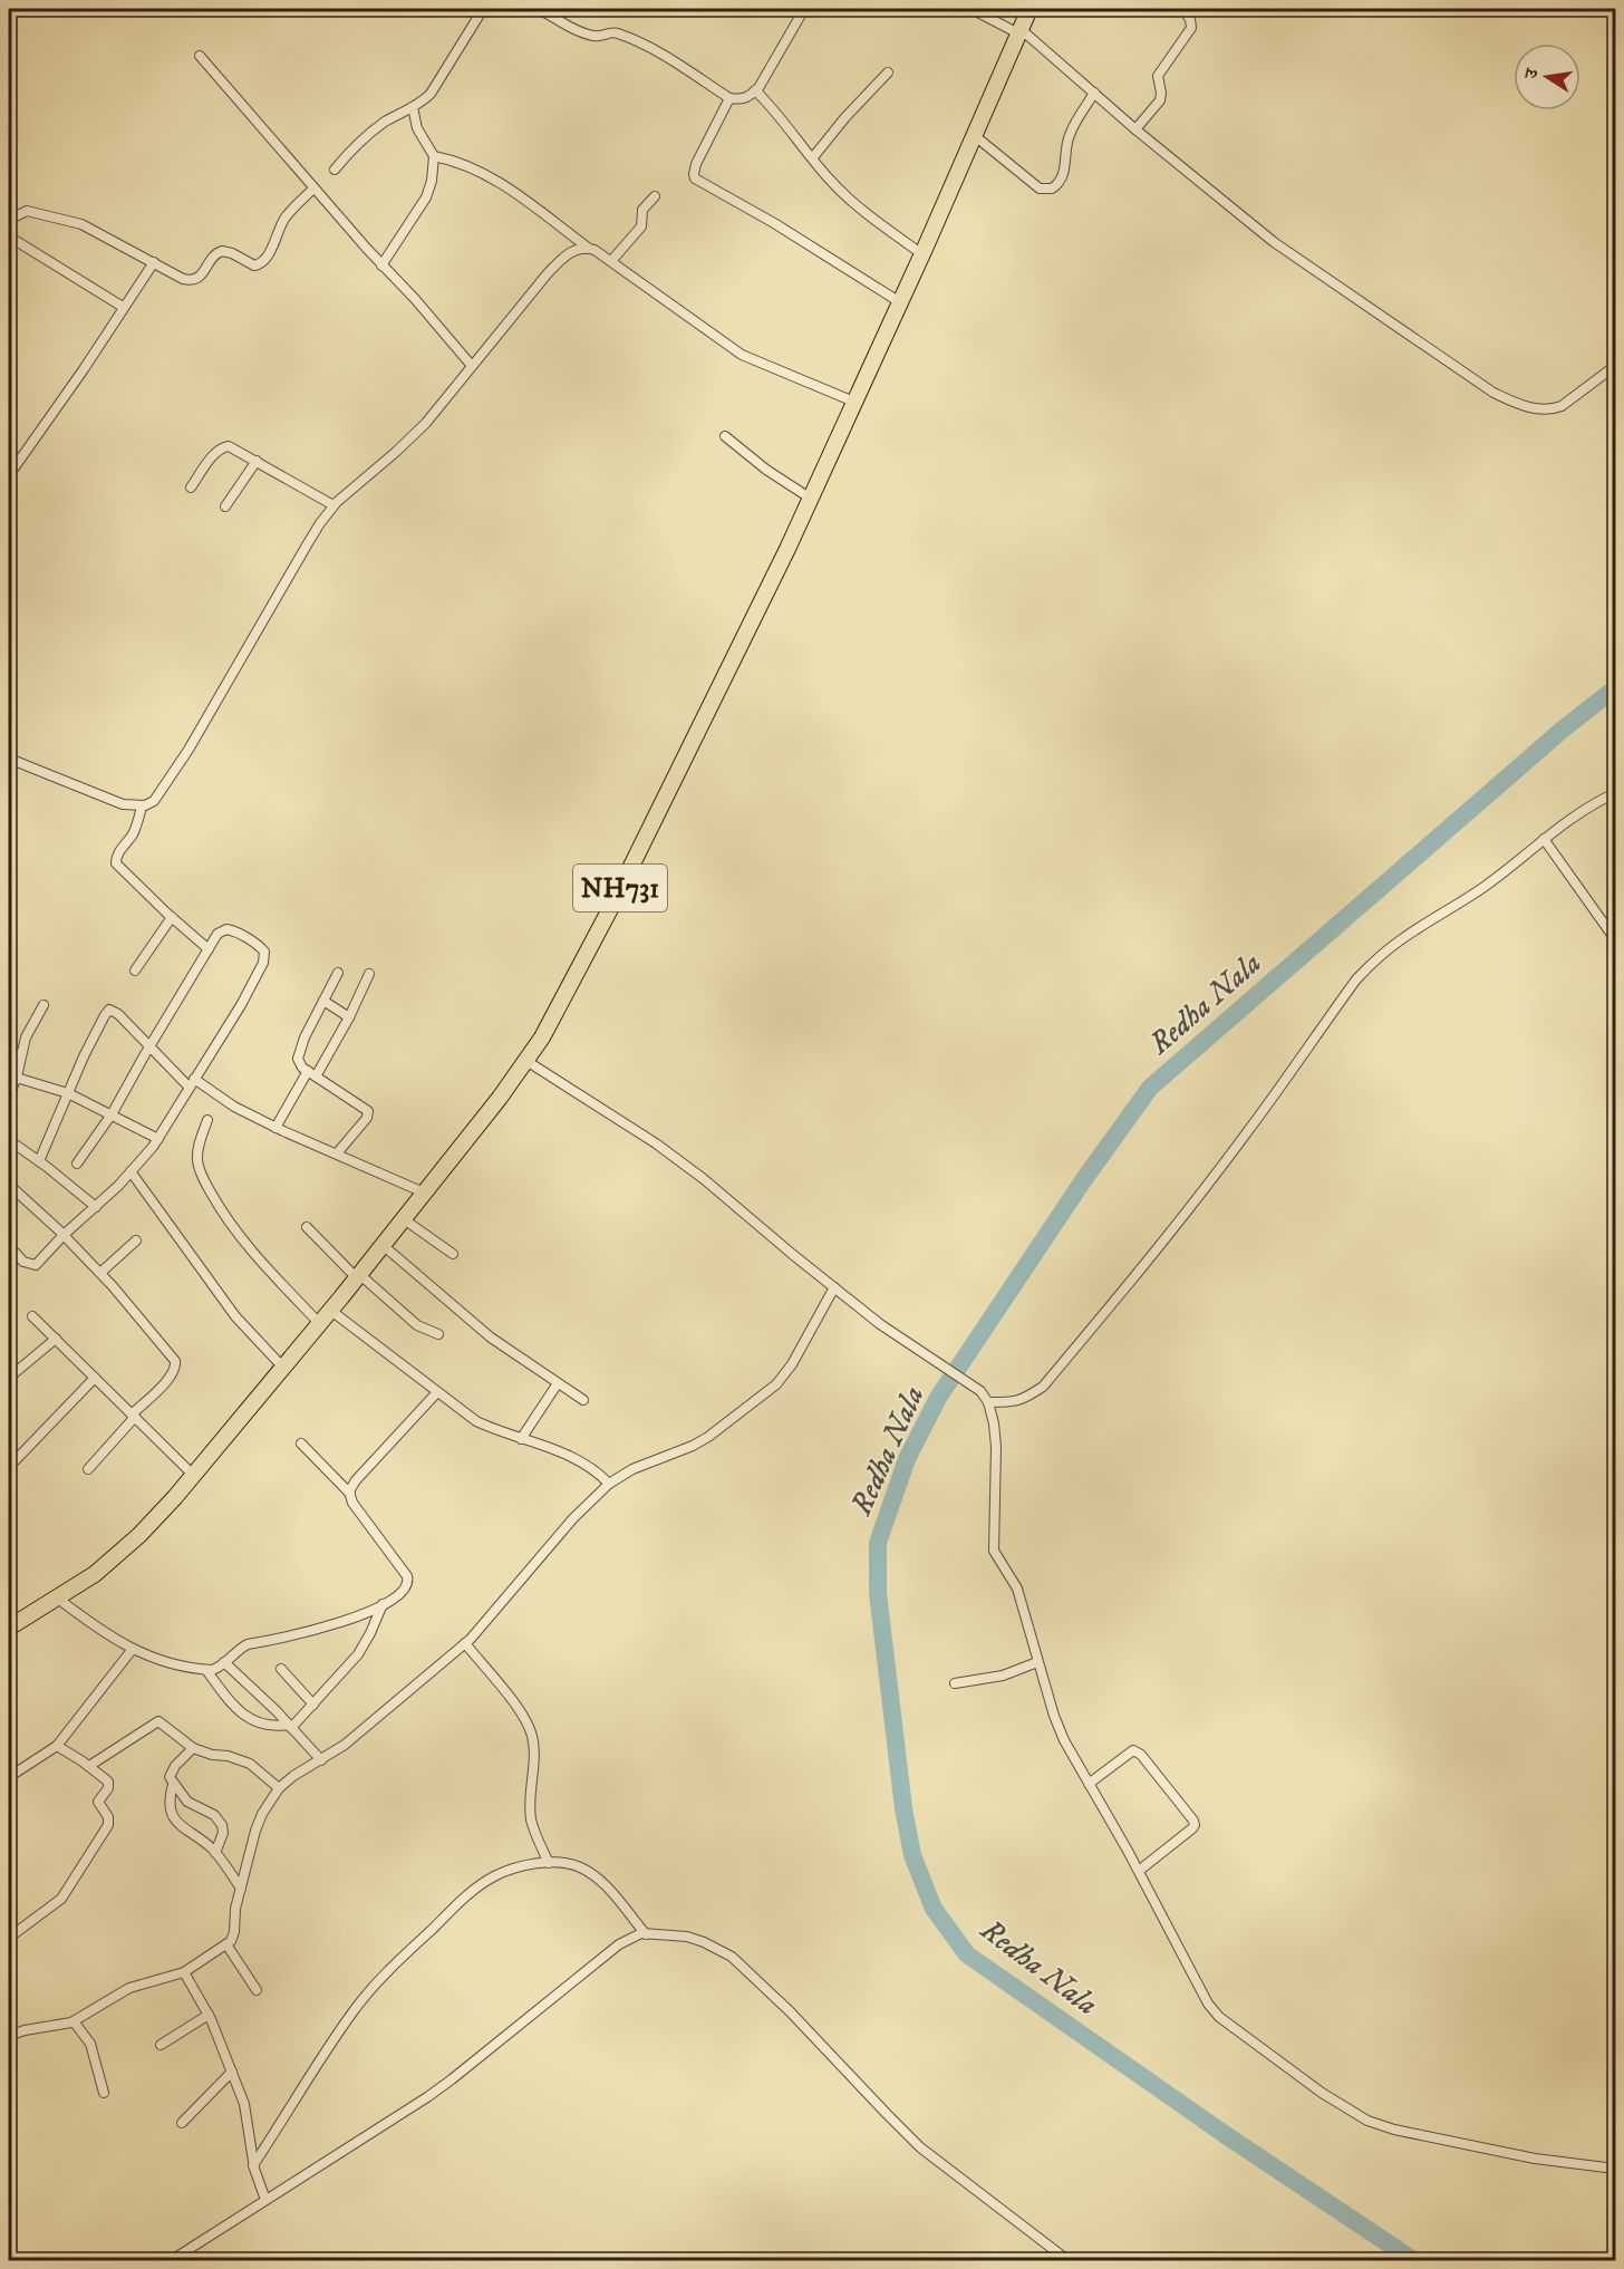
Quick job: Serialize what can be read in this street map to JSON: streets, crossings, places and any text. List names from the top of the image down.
{
  "streets": {
    "highway": ["NH731"]
  },
  "water": ["Redha Nala"],
  "north": "left"
}
